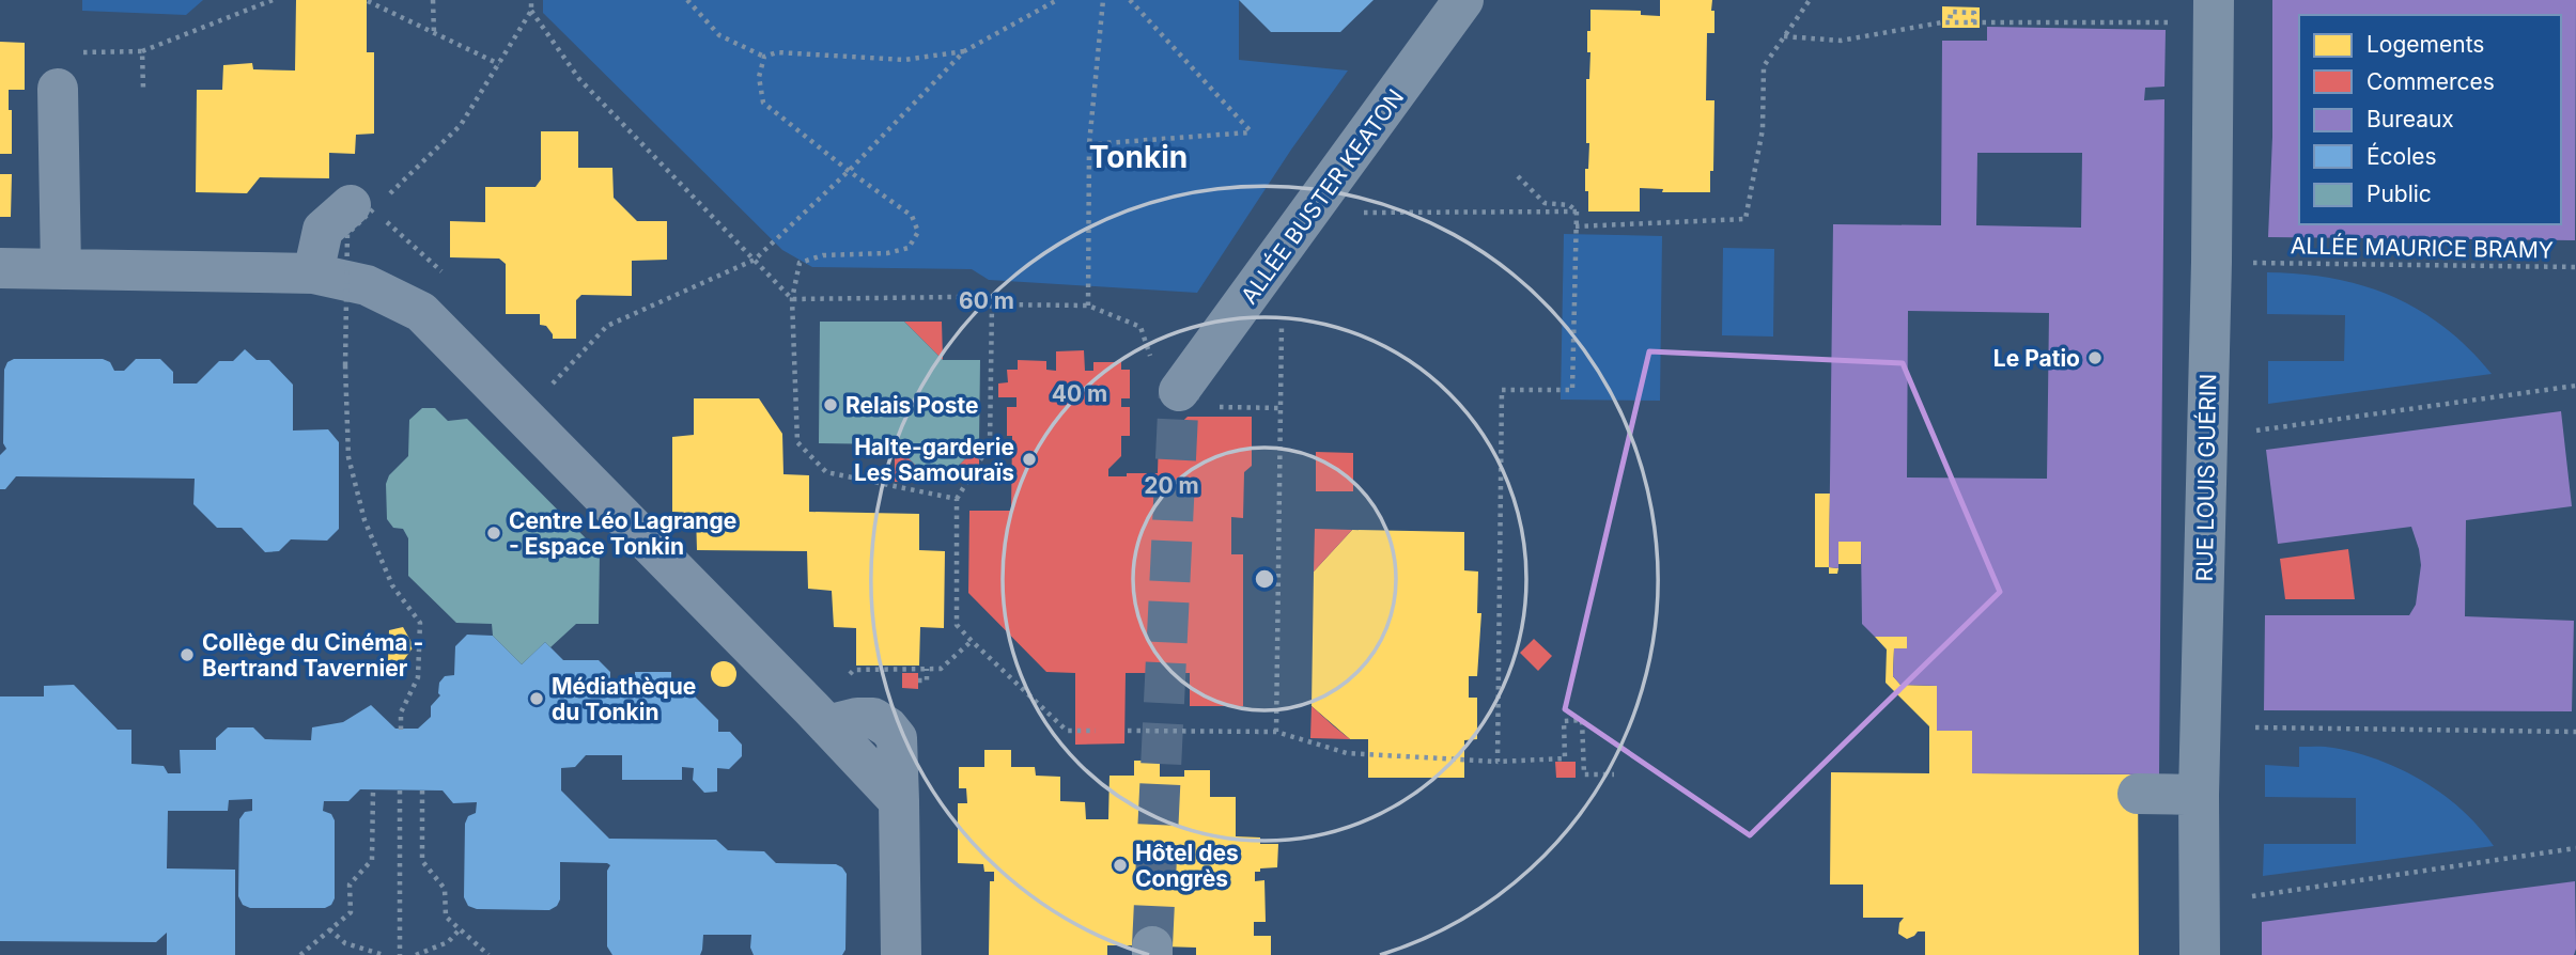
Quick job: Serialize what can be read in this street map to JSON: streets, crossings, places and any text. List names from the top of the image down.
{
  "streets": {
    "street": ["ALLÉE BUSTER KEATON", "RUE LOUIS GUÉRIN"],
    "path": ["ALLÉE MAURICE BRAMY"]
  },
  "districts": ["Tonkin"],
  "places": [
    "Le Patio",
    "Relais Poste",
    "Halte-garderie Les Samouraïs",
    "Centre Léo Lagrange - Espace Tonkin",
    "Collège du Cinéma - Bertrand Tavernier",
    "Médiathèque du Tonkin",
    "Hôtel des Congrès"
  ],
  "legend": [
    "Logements",
    "Commerces",
    "Bureaux",
    "Écoles",
    "Public"
  ],
  "rings": ["60 m", "40 m", "20 m"]
}
